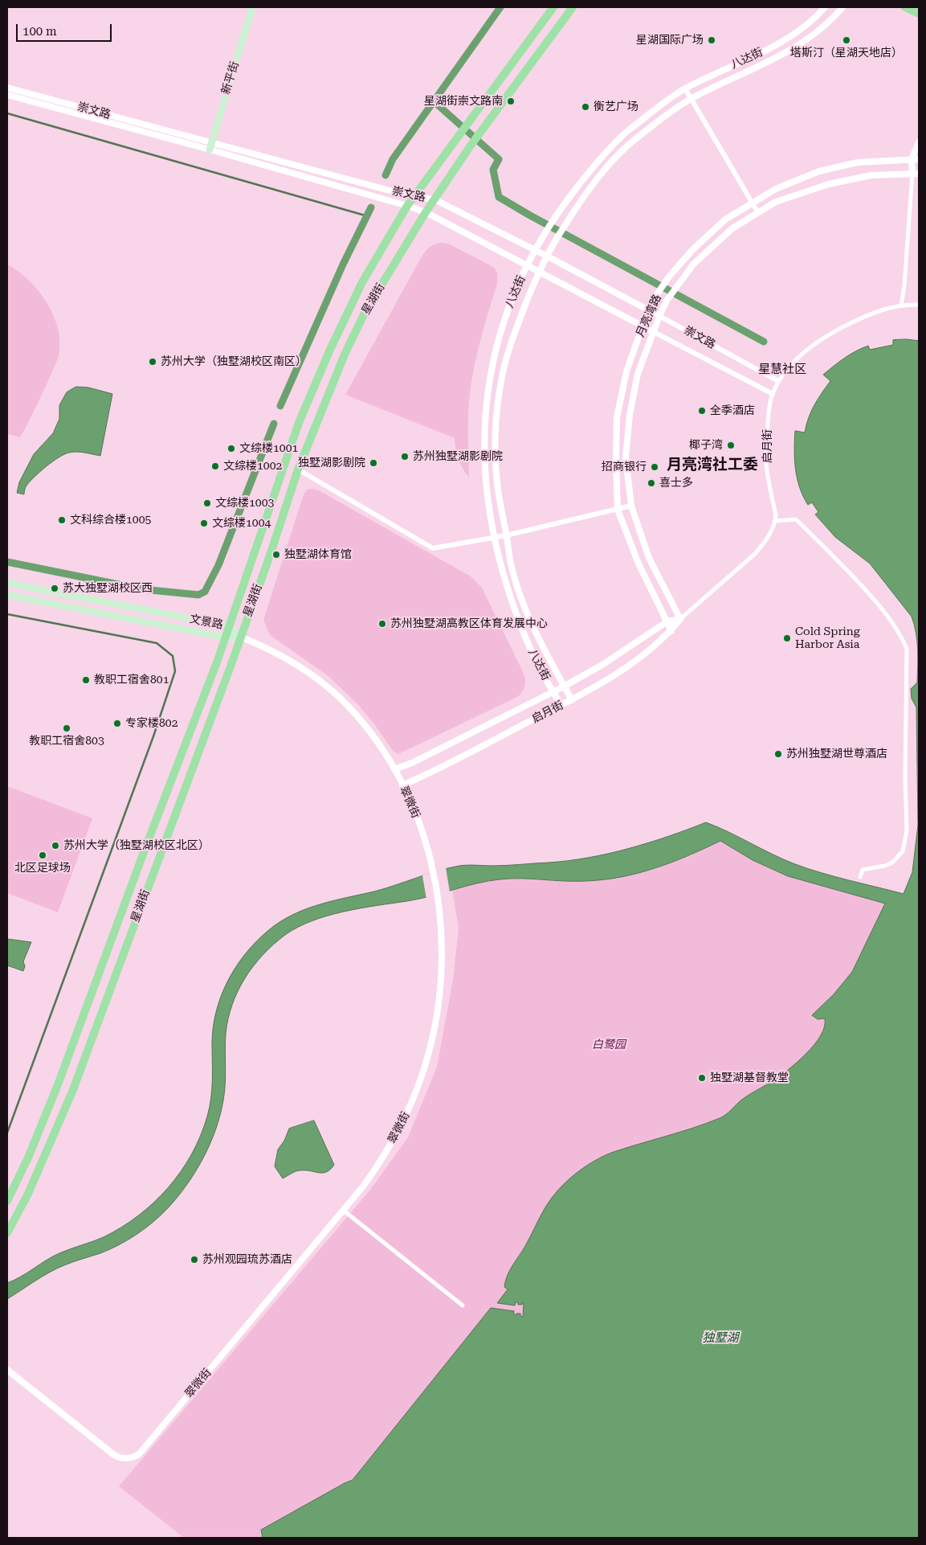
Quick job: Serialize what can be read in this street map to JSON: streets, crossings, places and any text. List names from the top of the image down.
{
  "streets": {
    "main road": ["新平街", "星湖街", "文景路"],
    "street": [
      "八达街",
      "崇文路",
      "月亮湾路",
      "启月街",
      "翠微街"
    ]
  },
  "crossings": [
    ["八达街", "崇文路"],
    ["八达街", "启月街"],
    ["新平街", "崇文路"],
    ["崇文路", "星湖街"],
    ["崇文路", "月亮湾路"],
    ["崇文路", "启月街"],
    ["星湖街", "文景路"],
    ["星湖街", "翠微街"],
    ["月亮湾路", "启月街"],
    ["启月街", "翠微街"],
    ["文景路", "翠微街"]
  ],
  "districts": ["星慧社区", "月亮湾社工委"],
  "water": ["独墅湖"],
  "parks": ["白鹭园"],
  "places": [
    "星湖国际广场",
    "塔斯汀（星湖天地店）",
    "星湖街崇文路南",
    "衡艺广场",
    "苏州大学（独墅湖校区南区）",
    "全季酒店",
    "椰子湾",
    "文综楼1001",
    "苏州独墅湖影剧院",
    "独墅湖影剧院",
    "文综楼1002",
    "招商银行",
    "喜士多",
    "文综楼1003",
    "文科综合楼1005",
    "文综楼1004",
    "独墅湖体育馆",
    "苏大独墅湖校区西",
    "苏州独墅湖高教区体育发展中心",
    "Cold Spring Harbor Asia",
    "教职工宿舍801",
    "专家楼802",
    "教职工宿舍803",
    "苏州独墅湖世尊酒店",
    "苏州大学（独墅湖校区北区）",
    "北区足球场",
    "独墅湖基督教堂",
    "苏州观园琉苏酒店"
  ],
  "scale_bar": "100 m"
}
